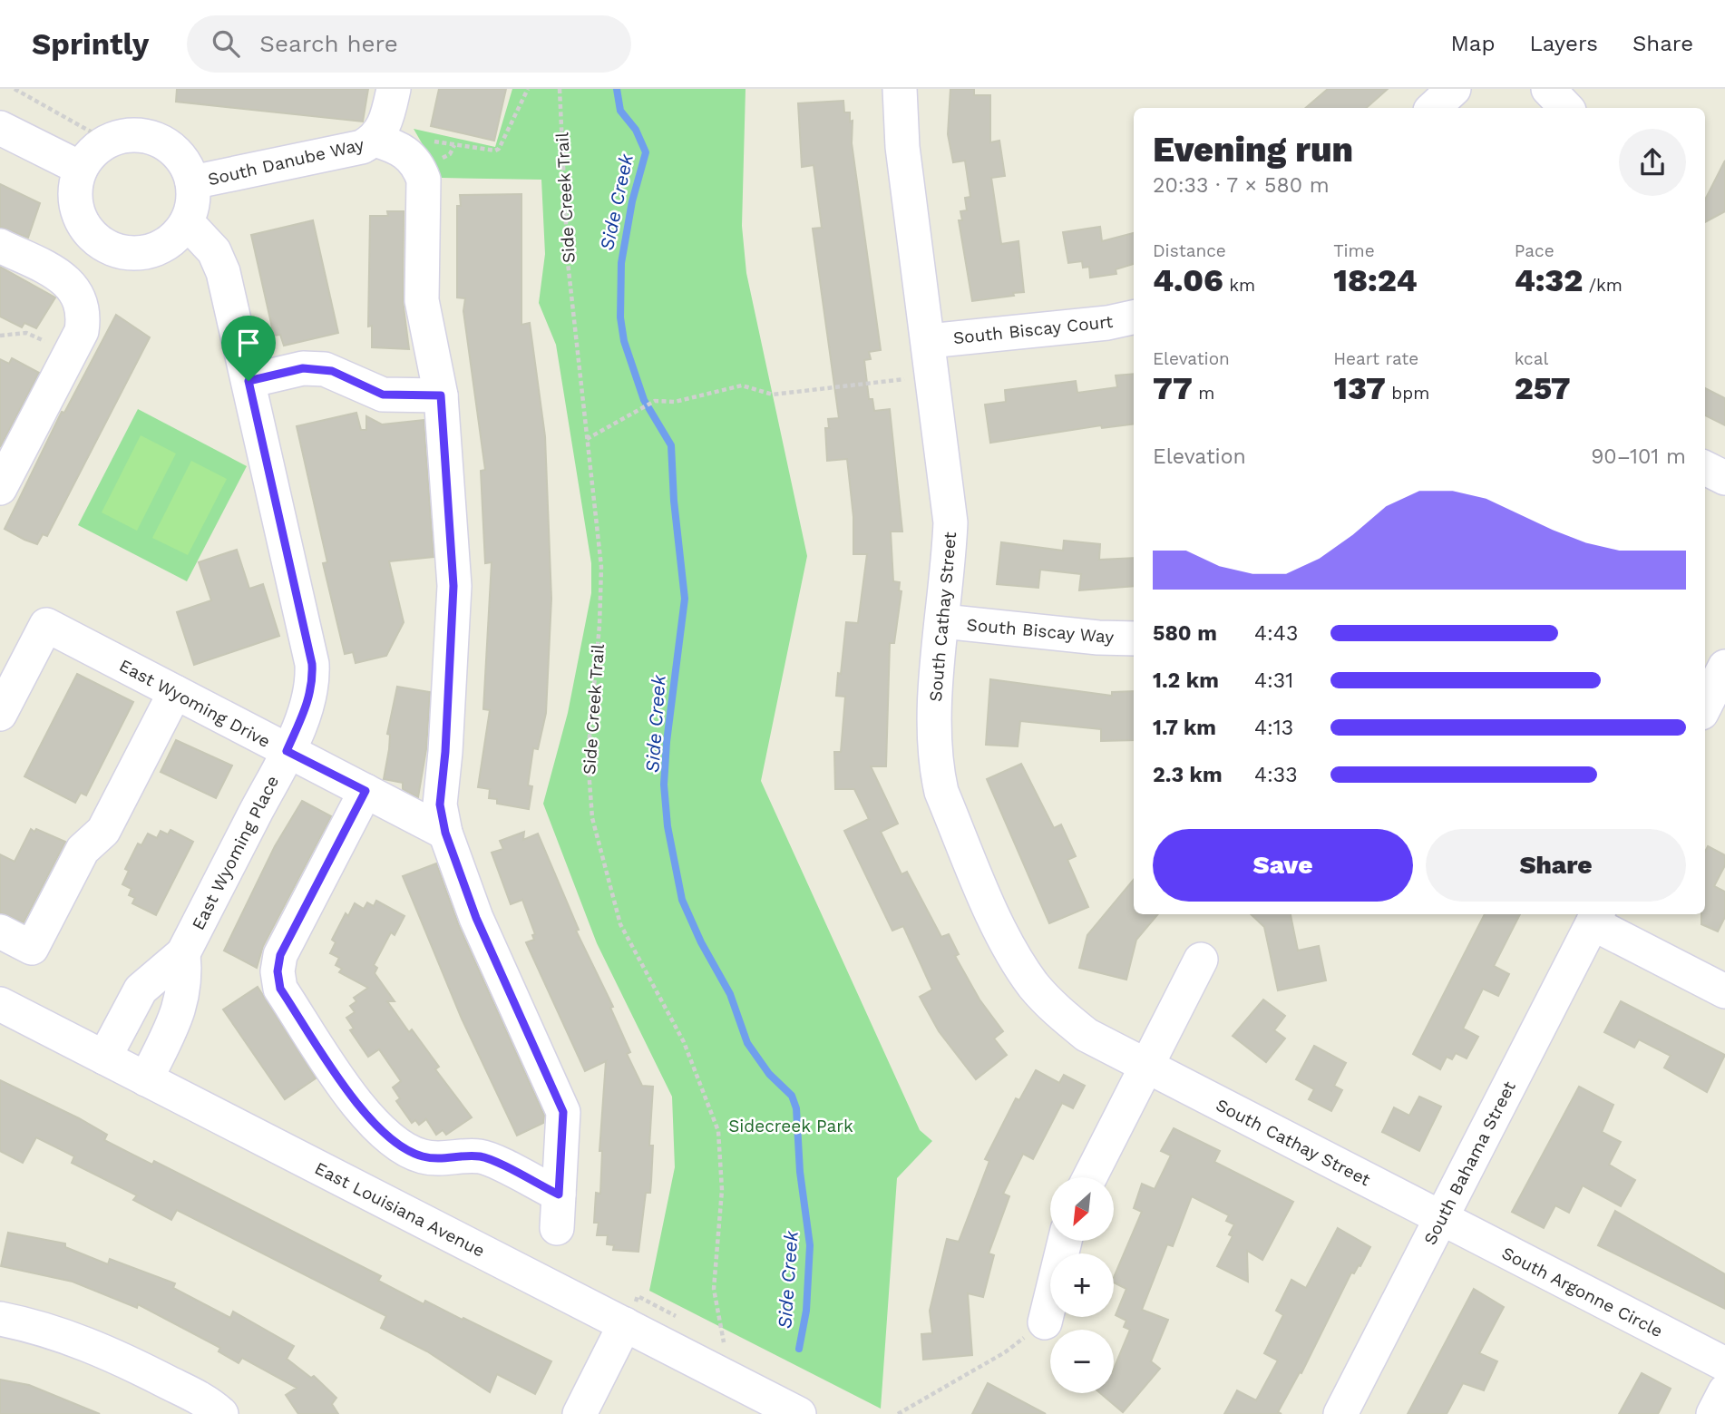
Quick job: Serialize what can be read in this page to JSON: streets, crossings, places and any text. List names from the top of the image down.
{
  "streets": {
    "street": [
      "South Danube Way",
      "South Biscay Court",
      "South Cathay Street",
      "South Biscay Way",
      "East Wyoming Drive",
      "East Wyoming Place",
      "South Bahama Street",
      "East Louisiana Avenue",
      "South Argonne Circle"
    ],
    "path": ["Side Creek Trail"]
  },
  "crossings": [
    ["South Danube Way", "East Wyoming Place"],
    ["South Biscay Court", "South Cathay Street"],
    ["South Cathay Street", "South Biscay Way"],
    ["South Cathay Street", "South Bahama Street"],
    ["South Cathay Street", "South Argonne Circle"],
    ["East Wyoming Drive", "East Wyoming Place"],
    ["East Wyoming Place", "East Louisiana Avenue"],
    ["South Bahama Street", "South Argonne Circle"]
  ],
  "water": ["Side Creek"],
  "parks": ["Sidecreek Park"],
  "north": "bottom left",
  "page": {
    "header": "Sprintly",
    "search": "Search here",
    "nav": ["Map", "Layers", "Share"],
    "heading": ["Evening run", "20:33 · 7 × 580 m"],
    "stats": [
      ["Distance", "4.06 km"],
      ["Time", "18:24"],
      ["Pace", "4:32 /km"],
      ["Elevation", "77 m"],
      ["Heart rate", "137 bpm"],
      ["kcal", "257"]
    ],
    "chart": ["Elevation", "90–101 m"],
    "list": [
      {
        "name": "580 m",
        "note": "4:43"
      },
      {
        "name": "1.2 km",
        "note": "4:31"
      },
      {
        "name": "1.7 km",
        "note": "4:13"
      },
      {
        "name": "2.3 km",
        "note": "4:33"
      }
    ],
    "buttons": ["Save", "Share"],
    "map_buttons": ["+", "−"]
  }
}
